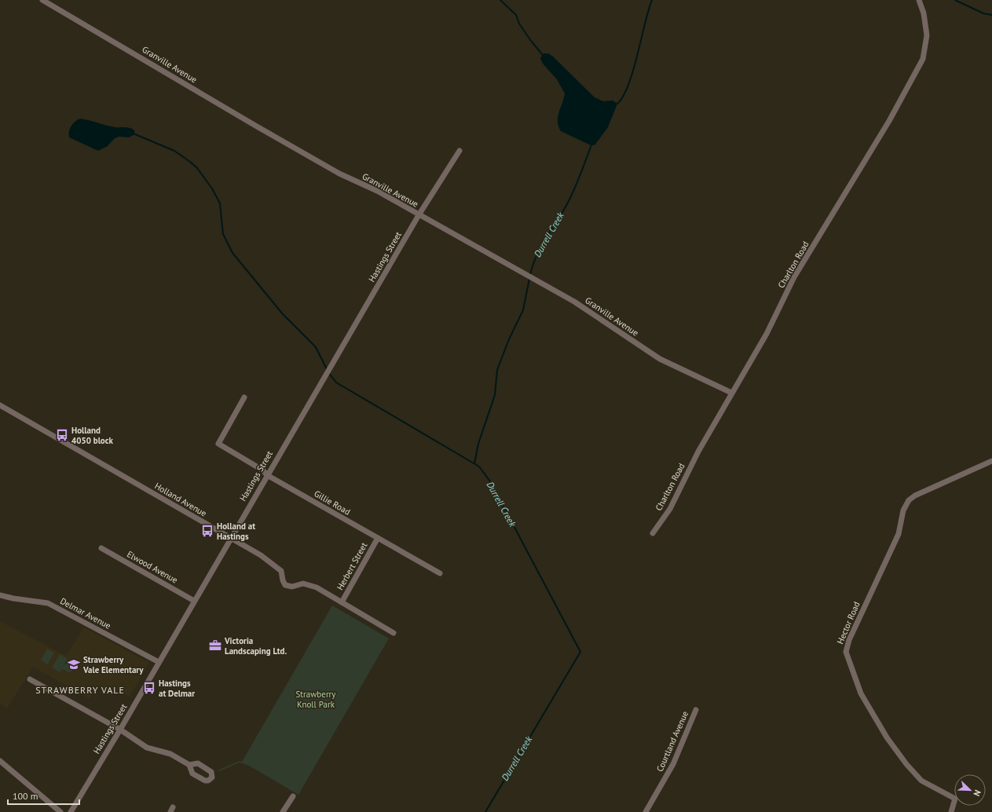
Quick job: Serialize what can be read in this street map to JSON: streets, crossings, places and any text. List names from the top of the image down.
{
  "streets": {
    "street": [
      "Granville Avenue",
      "Hastings Street",
      "Charlton Road",
      "Holland Avenue",
      "Gillie Road",
      "Herbert Street",
      "Elwood Avenue",
      "Delmar Avenue",
      "Hector Road",
      "Courtland Avenue"
    ]
  },
  "crossings": [
    ["Granville Avenue", "Hastings Street"],
    ["Granville Avenue", "Charlton Road"],
    ["Hastings Street", "Holland Avenue"],
    ["Hastings Street", "Gillie Road"],
    ["Hastings Street", "Elwood Avenue"],
    ["Hastings Street", "Delmar Avenue"],
    ["Holland Avenue", "Herbert Street"],
    ["Gillie Road", "Herbert Street"]
  ],
  "districts": ["STRAWBERRY VALE"],
  "water": ["Durrell Creek"],
  "parks": ["Strawberry Knoll Park"],
  "places": {
    "bus stop": ["Holland 4050 block", "Holland at Hastings", "Hastings at Delmar"],
    "office": ["Victoria Landscaping Ltd."],
    "school or university": ["Strawberry Vale Elementary"]
  },
  "scale_bar": "100 m",
  "north": "bottom right"
}
